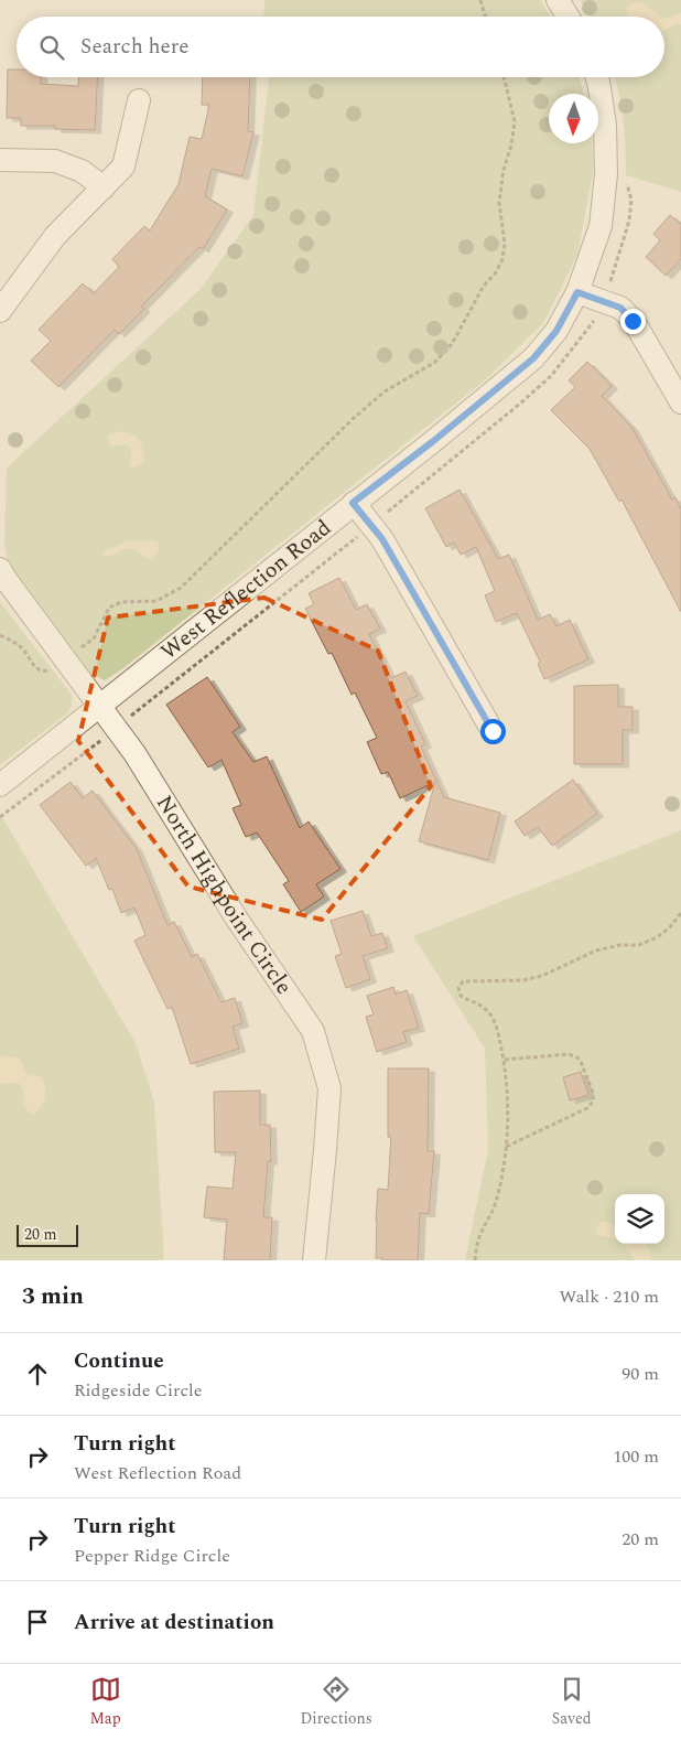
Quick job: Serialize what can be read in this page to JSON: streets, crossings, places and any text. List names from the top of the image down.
{
  "streets": {
    "street": ["West Reflection Road", "North Highpoint Circle"]
  },
  "crossings": [
    ["West Reflection Road", "North Highpoint Circle"]
  ],
  "scale_bar": "20 m",
  "north": "bottom",
  "page": {
    "search": "Search here",
    "scale": "20 m",
    "heading": ["3 min", "Walk · 210 m"],
    "list": [
      ["Continue", "Ridgeside Circle", "90 m"],
      ["Turn right", "West Reflection Road", "100 m"],
      ["Turn right", "Pepper Ridge Circle", "20 m"],
      "Arrive at destination"
    ],
    "nav": ["Map", "Directions", "Saved"]
  }
}
